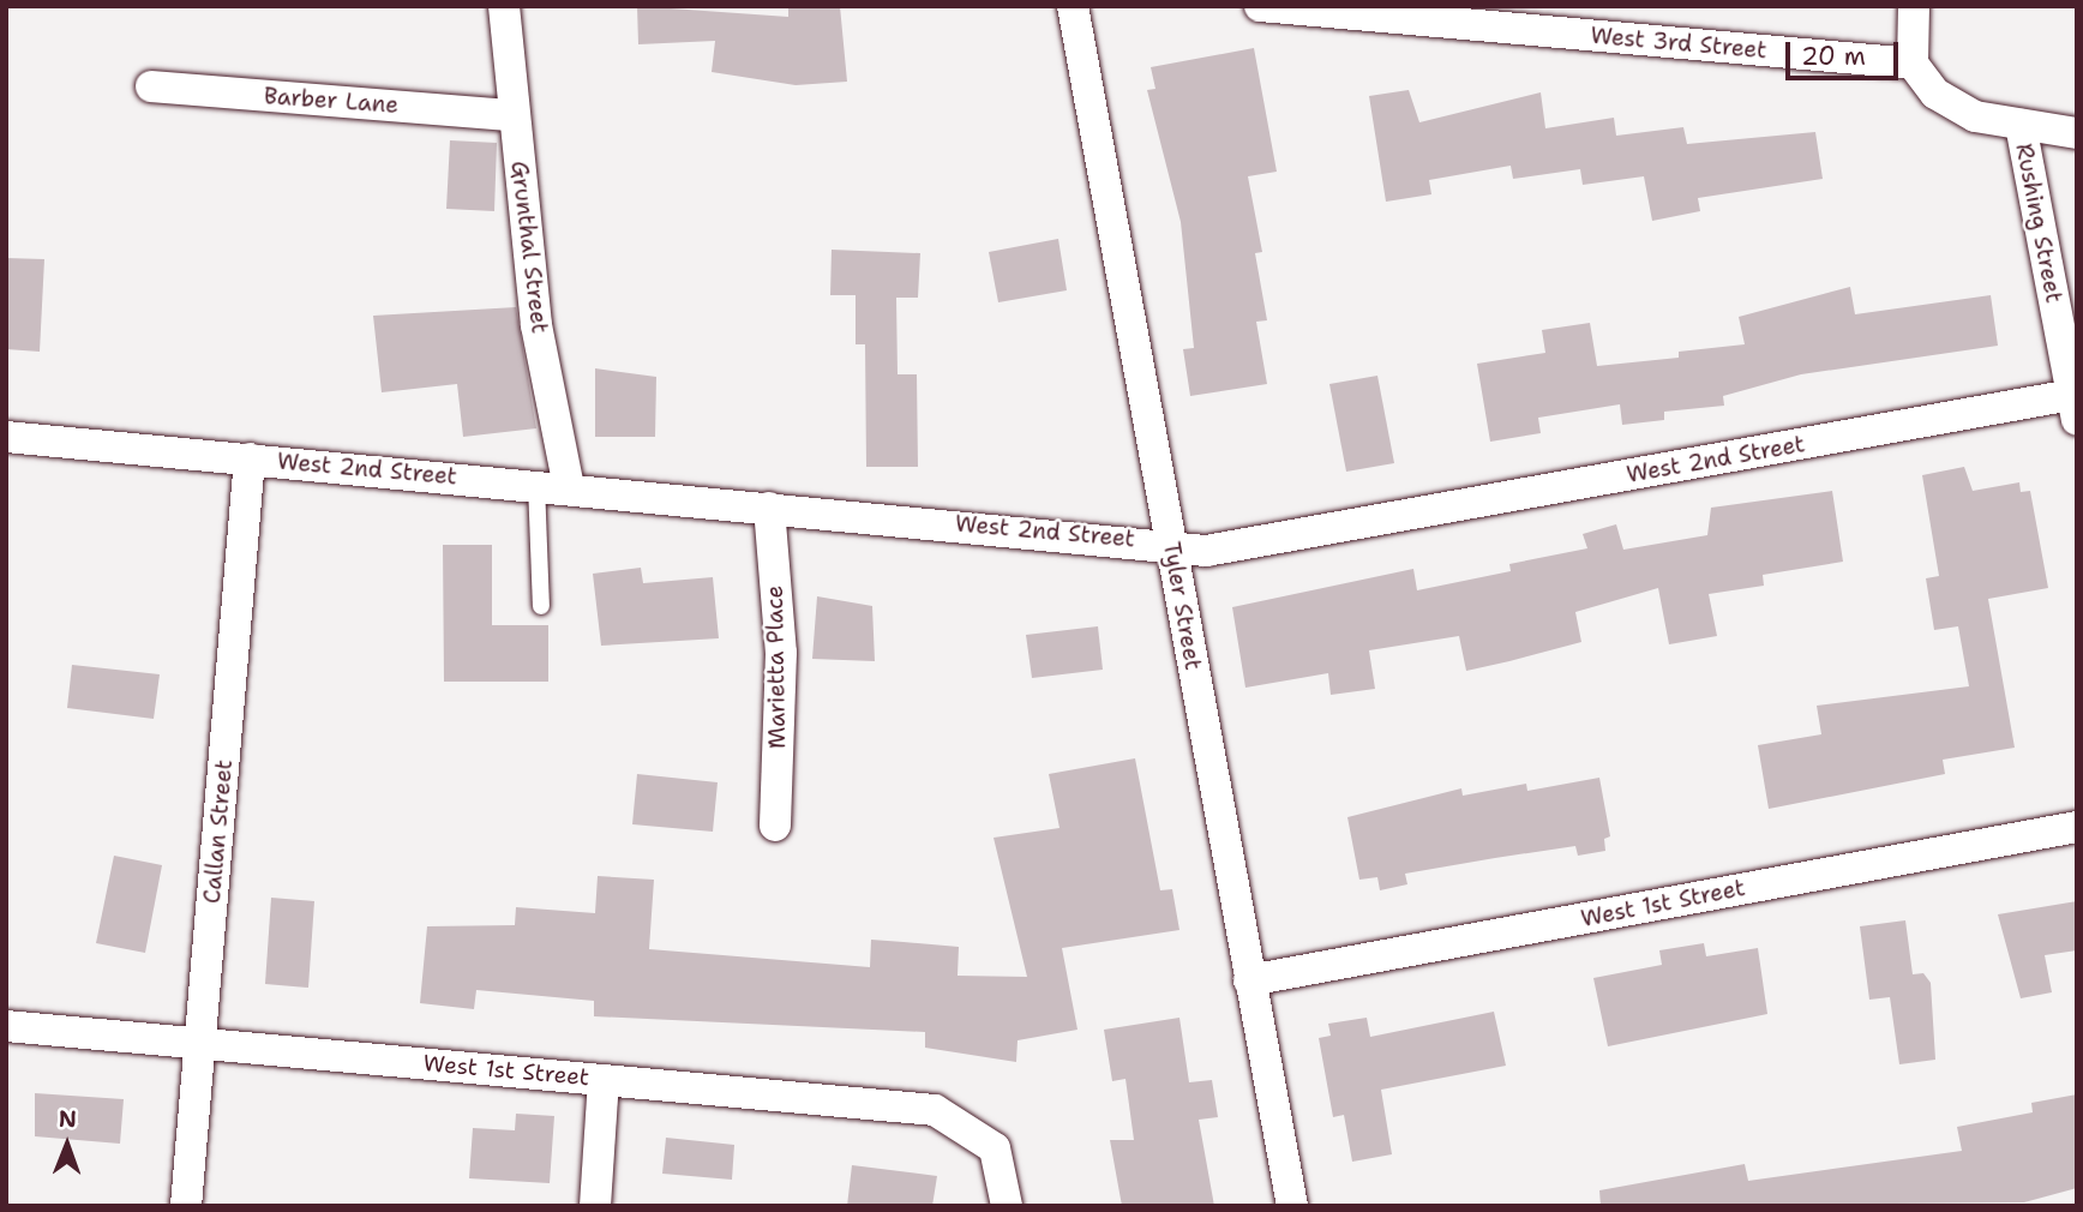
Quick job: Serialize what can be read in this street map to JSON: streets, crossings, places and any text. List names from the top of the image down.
{
  "streets": {
    "street": [
      "West 3rd Street",
      "Barber Lane",
      "Rushing Street",
      "Grunthal Street",
      "West 2nd Street",
      "Tyler Street",
      "Marietta Place",
      "Callan Street",
      "West 1st Street"
    ]
  },
  "crossings": [
    ["Barber Lane", "Grunthal Street"],
    ["Rushing Street", "West 2nd Street"],
    ["Grunthal Street", "West 2nd Street"],
    ["West 2nd Street", "Tyler Street"],
    ["West 2nd Street", "Marietta Place"],
    ["West 2nd Street", "Callan Street"],
    ["Tyler Street", "West 1st Street"],
    ["Callan Street", "West 1st Street"]
  ],
  "scale_bar": "20 m",
  "north": "top"
}
